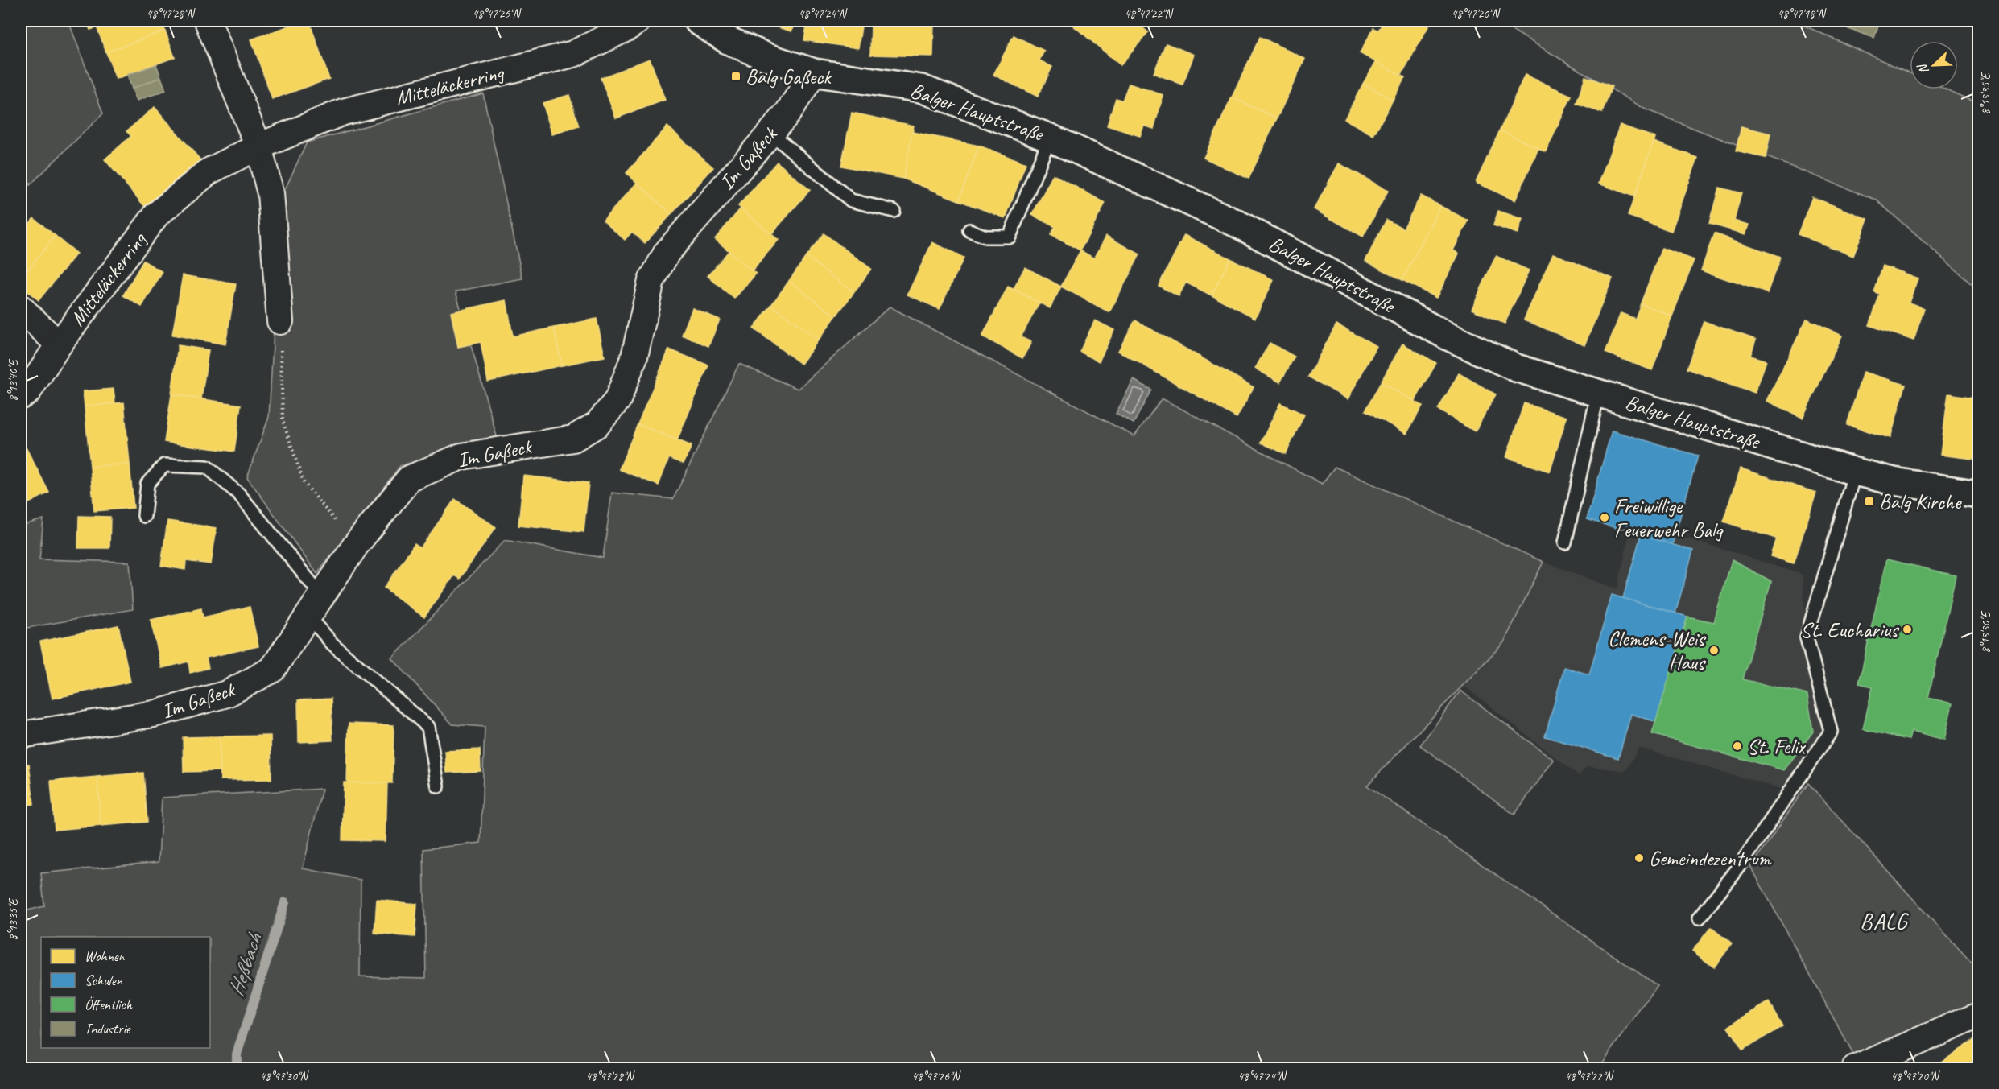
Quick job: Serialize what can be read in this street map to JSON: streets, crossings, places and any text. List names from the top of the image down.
{
  "streets": {
    "street": ["Mitteläckerring", "Balger Hauptstraße", "Im Gaßeck"]
  },
  "crossings": [
    ["Balger Hauptstraße", "Im Gaßeck"]
  ],
  "districts": ["BALG"],
  "water": ["Heßbach"],
  "places": {
    "transit": ["Balg Gaßeck", "Balg Kirche"],
    "other": [
      "Freiwillige Feuerwehr Balg",
      "St. Eucharius",
      "Clemens-Weis Haus",
      "St. Felix",
      "Gemeindezentrum"
    ]
  },
  "legend": [
    "Wohnen",
    "Schulen",
    "Öffentlich",
    "Industrie"
  ],
  "north": "bottom left",
  "coordinates": [
    "48°47'28\"N",
    "48°47'26\"N",
    "48°47'24\"N",
    "48°47'22\"N",
    "48°47'20\"N",
    "48°47'18\"N",
    "8°13'35\"E",
    "8°13'40\"E",
    "8°13'30\"E",
    "48°47'30\"N"
  ]
}
